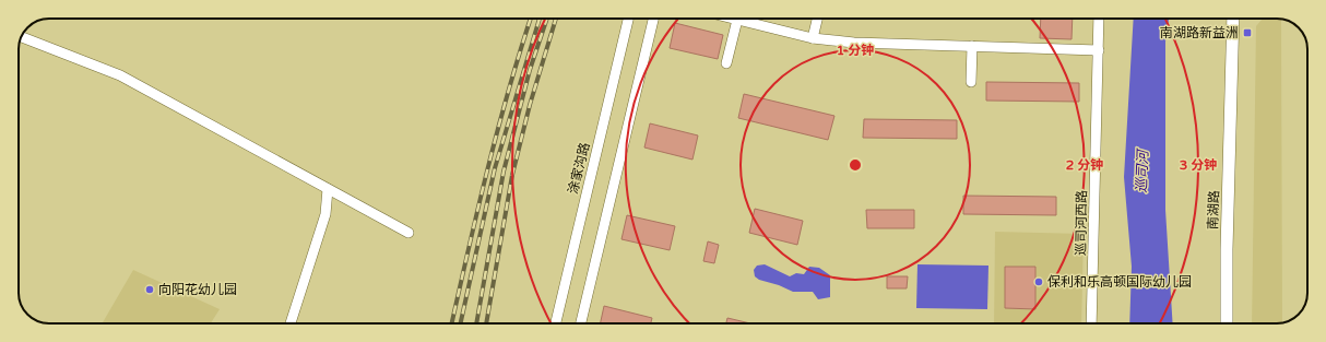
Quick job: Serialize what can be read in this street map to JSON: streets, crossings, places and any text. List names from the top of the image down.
{
  "streets": {
    "main road": ["南湖路"],
    "street": ["涂家沟路", "巡司河西路"]
  },
  "water": ["巡司河"],
  "places": {
    "transit": ["南湖路新益洲"],
    "other": ["保利和乐高顿国际幼儿园", "向阳花幼儿园"]
  },
  "rings": ["1 分钟", "2 分钟", "3 分钟"]
}
